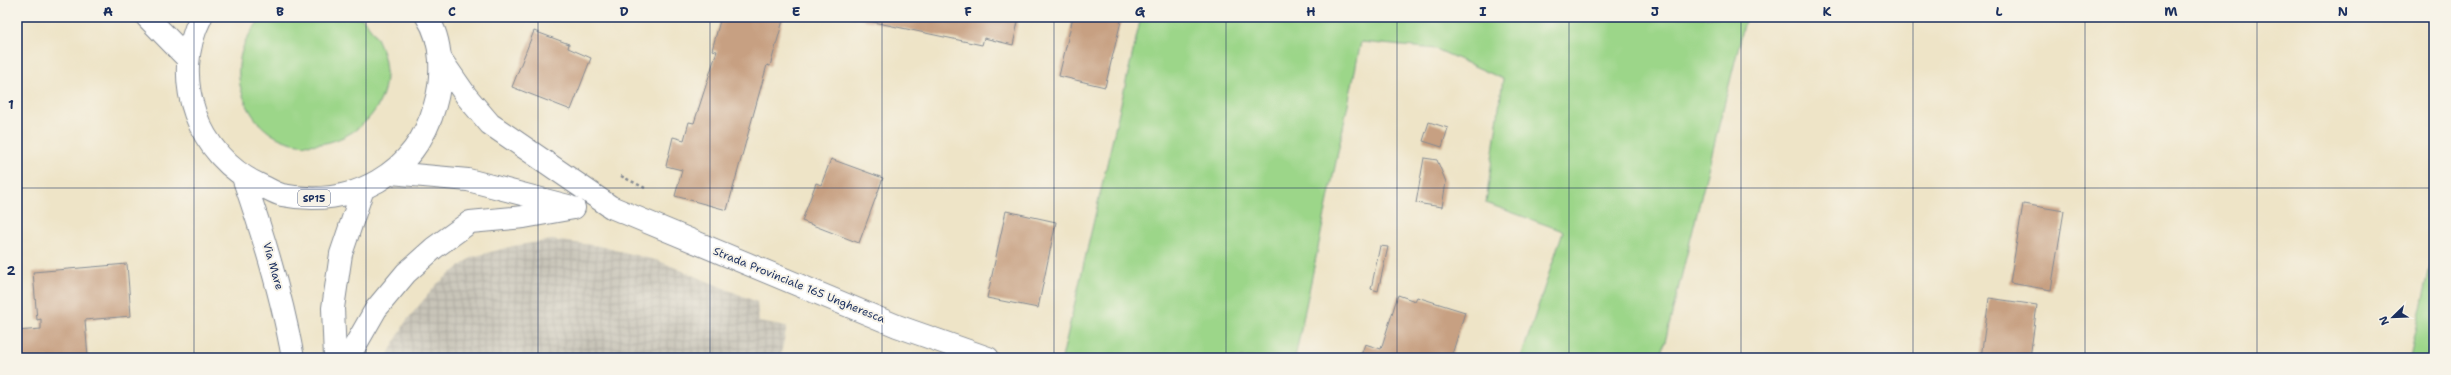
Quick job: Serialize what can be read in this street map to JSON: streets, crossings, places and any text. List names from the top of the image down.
{
  "streets": {
    "main road": ["SP15", "Via Mare", "Strada Provinciale 165 Ungheresca"]
  },
  "crossings": [
    ["SP15", "Via Mare"],
    ["SP15", "Strada Provinciale 165 Ungheresca"]
  ],
  "north": "bottom left",
  "grid": {
    "columns": [
      "A",
      "B",
      "C",
      "D",
      "E",
      "F",
      "G",
      "H",
      "I",
      "J",
      "K",
      "L",
      "M",
      "N"
    ],
    "rows": ["1", "2"]
  }
}
